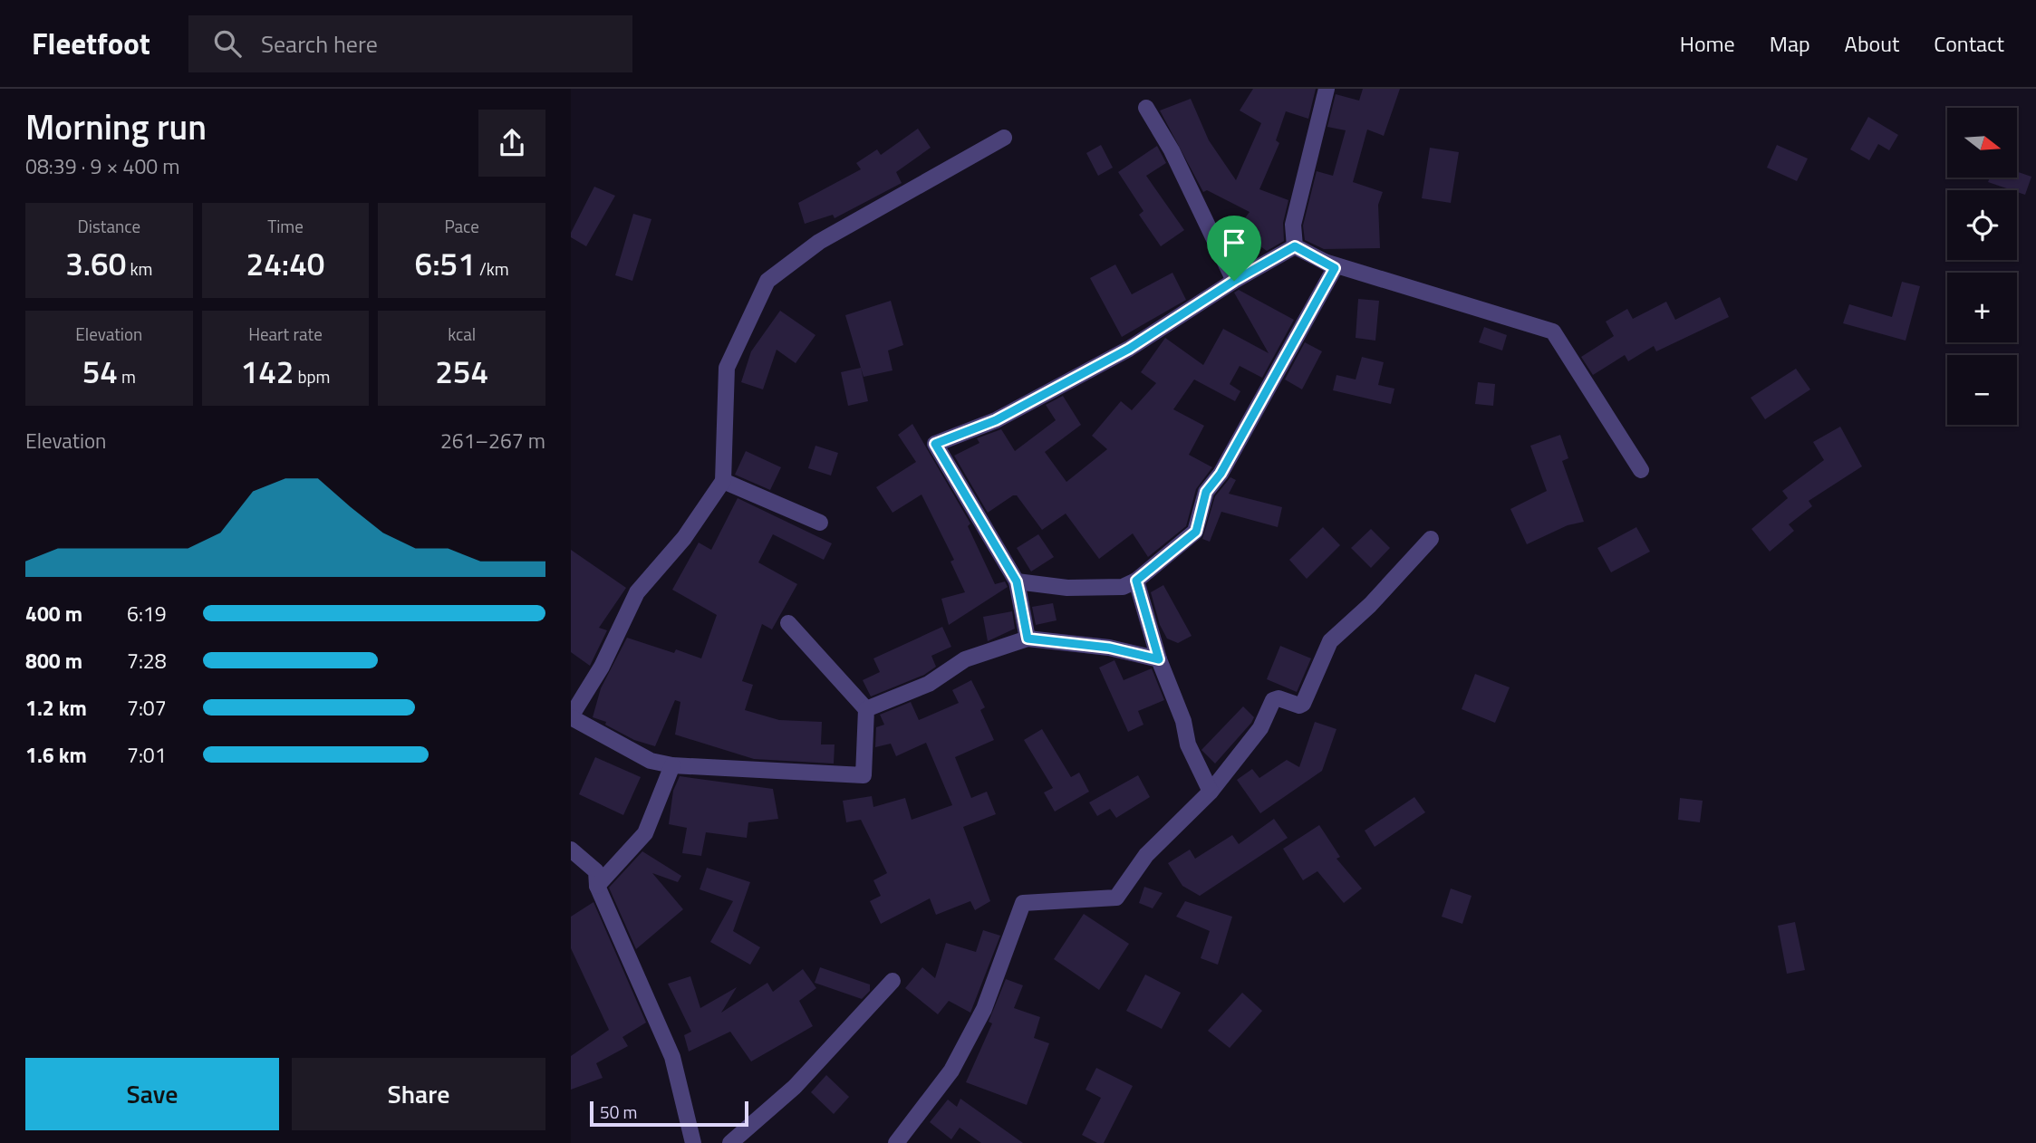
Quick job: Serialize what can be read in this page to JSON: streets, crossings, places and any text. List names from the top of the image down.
{
  "scale_bar": "50 m",
  "north": "right",
  "page": {
    "header": "Fleetfoot",
    "search": "Search here",
    "nav": [
      "Home",
      "Map",
      "About",
      "Contact"
    ],
    "heading": ["Morning run", "08:39 · 9 × 400 m"],
    "map_buttons": ["+", "−"],
    "stats": [
      ["Distance", "3.60 km"],
      ["Time", "24:40"],
      ["Pace", "6:51 /km"],
      ["Elevation", "54 m"],
      ["Heart rate", "142 bpm"],
      ["kcal", "254"]
    ],
    "chart": ["Elevation", "261–267 m"],
    "list": [
      {
        "name": "400 m",
        "note": "6:19"
      },
      {
        "name": "800 m",
        "note": "7:28"
      },
      {
        "name": "1.2 km",
        "note": "7:07"
      },
      {
        "name": "1.6 km",
        "note": "7:01"
      }
    ],
    "buttons": ["Save", "Share"],
    "scale": "50 m"
  }
}
